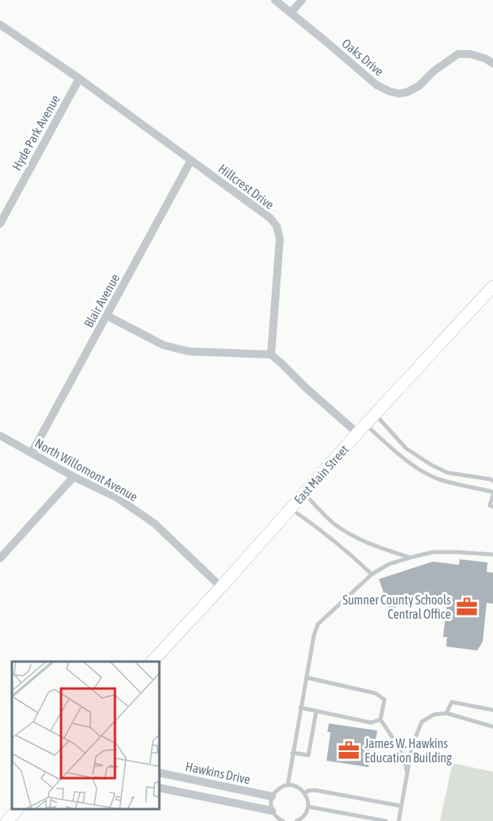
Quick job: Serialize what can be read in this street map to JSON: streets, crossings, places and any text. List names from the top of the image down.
{
  "streets": {
    "street": [
      "Oaks Drive",
      "Hyde Park Avenue",
      "Hillcrest Drive",
      "Blair Avenue",
      "North Willomont Avenue",
      "East Main Street",
      "Hawkins Drive"
    ]
  },
  "crossings": [
    ["Hyde Park Avenue", "Hillcrest Drive"],
    ["Hillcrest Drive", "Blair Avenue"],
    ["Blair Avenue", "North Willomont Avenue"],
    ["North Willomont Avenue", "East Main Street"]
  ],
  "places": {
    "office": ["Sumner County Schools Central Office", "James W. Hawkins Education Building"]
  }
}
